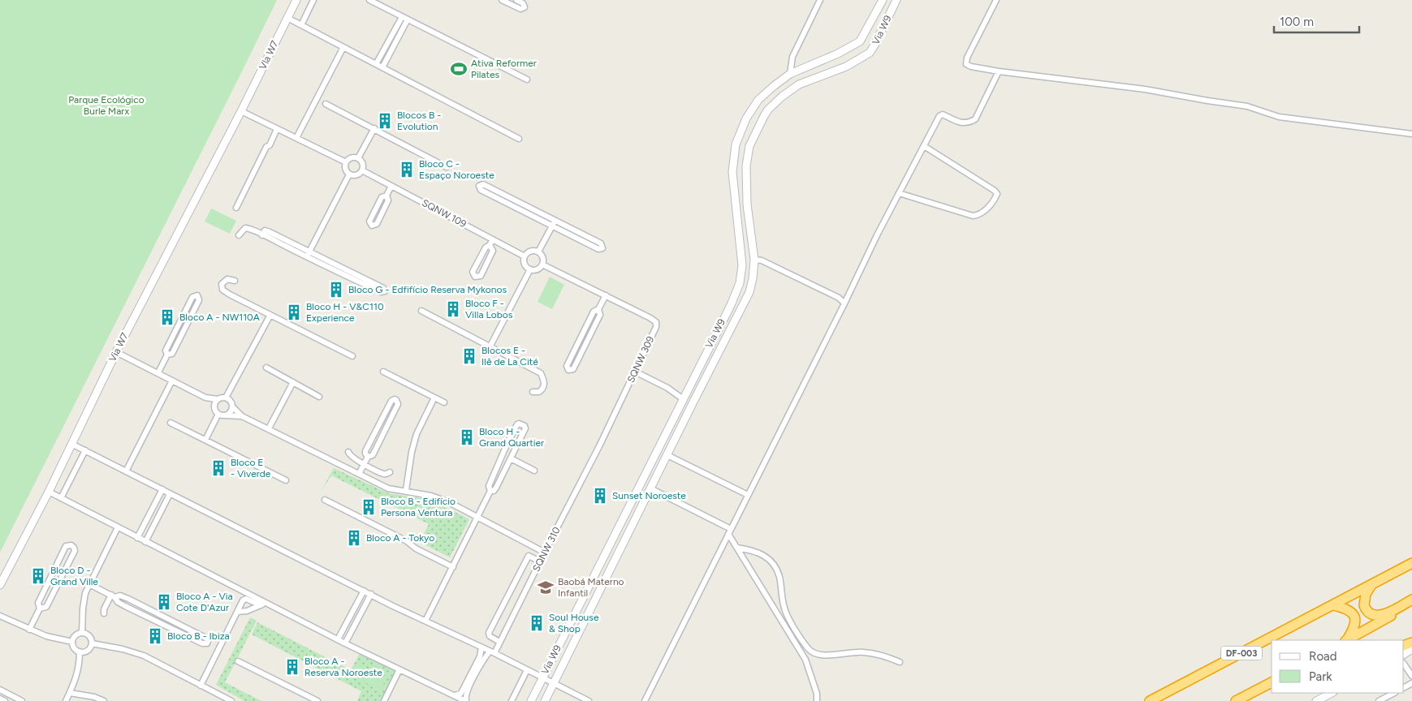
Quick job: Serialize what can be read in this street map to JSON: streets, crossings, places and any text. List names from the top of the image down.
{
  "streets": {
    "highway": ["DF-003"],
    "street": [
      "Via W9",
      "Vla W7",
      "SQNW 109",
      "Via W7",
      "SQNW 309",
      "SQNW 310"
    ]
  },
  "crossings": [
    ["Vla W7", "Via W7"],
    ["SQNW 109", "SQNW 309"],
    ["SQNW 309", "SQNW 310"]
  ],
  "parks": ["Parque Ecológico Burle Marx"],
  "places": {
    "sports": ["Ativa Reformer Pilates"],
    "building": [
      "Blocos B - Evolution",
      "Bloco C - Espaço Noroeste",
      "Bloco G - Edfifício Reserva Mykonos",
      "Bloco F - Villa Lobos",
      "Bloco H - V&C110 Experience",
      "Bloco A - NW110A",
      "Blocos E - Ilê de La Cité",
      "Bloco H - Grand Quartier",
      "Bloco E - Viverde",
      "Sunset Noroeste",
      "Bloco B - Edifício Persona Ventura",
      "Bloco A - Tokyo",
      "Bloco D - Grand Ville",
      "Bloco A - Via Cote D'Azur",
      "Soul House & Shop",
      "Bloco B - Ibiza",
      "Bloco A - Reserva Noroeste"
    ],
    "school or university": ["Baobá Materno Infantil"]
  },
  "legend": ["Road", "Park"],
  "scale_bar": "100 m"
}
